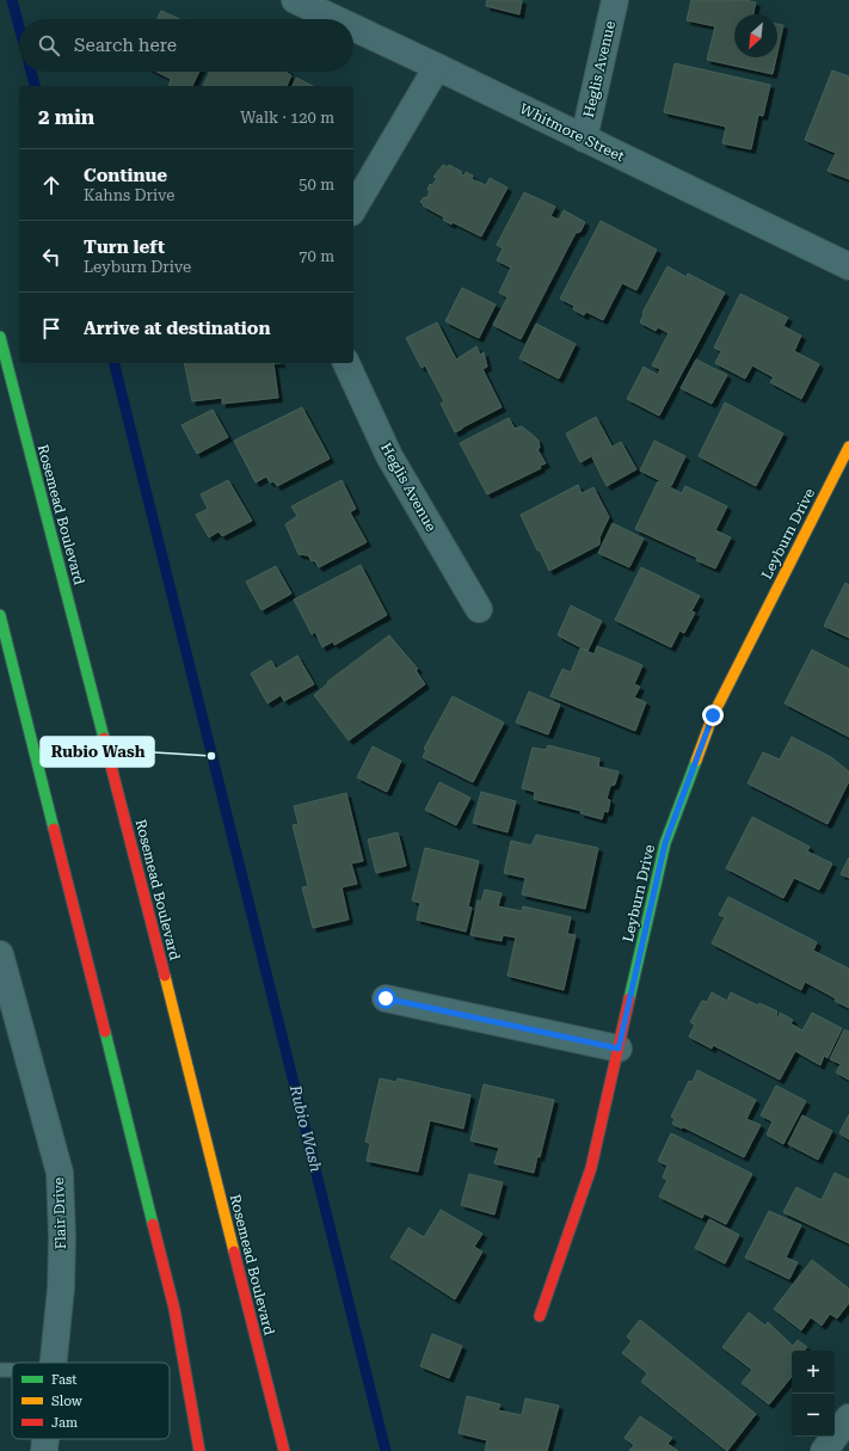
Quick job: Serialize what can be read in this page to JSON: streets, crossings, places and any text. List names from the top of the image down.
{
  "streets": {
    "main road": ["Rosemead Boulevard", "Leyburn Drive"],
    "street": ["Heglis Avenue", "Whitmore Street", "Flair Drive"]
  },
  "crossings": [
    ["Heglis Avenue", "Whitmore Street"]
  ],
  "water": ["Rubio Wash"],
  "places": ["Rubio Wash"],
  "legend": ["Fast", "Slow", "Jam"],
  "north": "bottom left",
  "page": {
    "search": "Search here",
    "heading": ["2 min", "Walk · 120 m"],
    "list": [
      ["Continue", "Kahns Drive", "50 m"],
      ["Turn left", "Leyburn Drive", "70 m"],
      "Arrive at destination"
    ],
    "map_buttons": ["+", "−"]
  }
}
